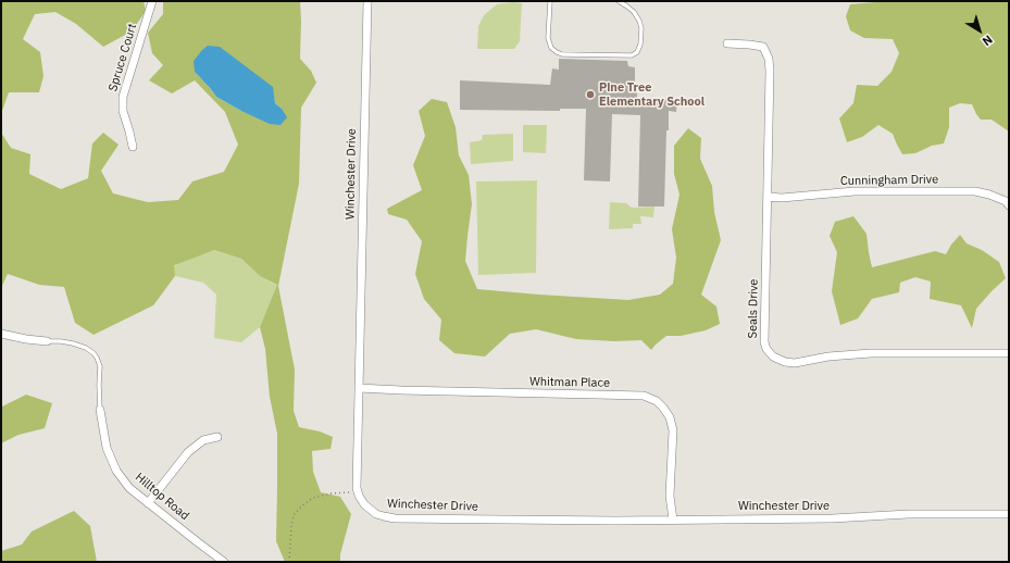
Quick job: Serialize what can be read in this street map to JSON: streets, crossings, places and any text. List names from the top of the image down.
{
  "streets": {
    "street": [
      "Spruce Court",
      "Winchester Drive",
      "Cunningham Drive",
      "Seals Drive",
      "Whitman Place",
      "Hilltop Road"
    ]
  },
  "crossings": [
    ["Winchester Drive", "Whitman Place"],
    ["Cunningham Drive", "Seals Drive"]
  ],
  "places": ["Pine Tree Elementary School"],
  "north": "bottom right"
}
